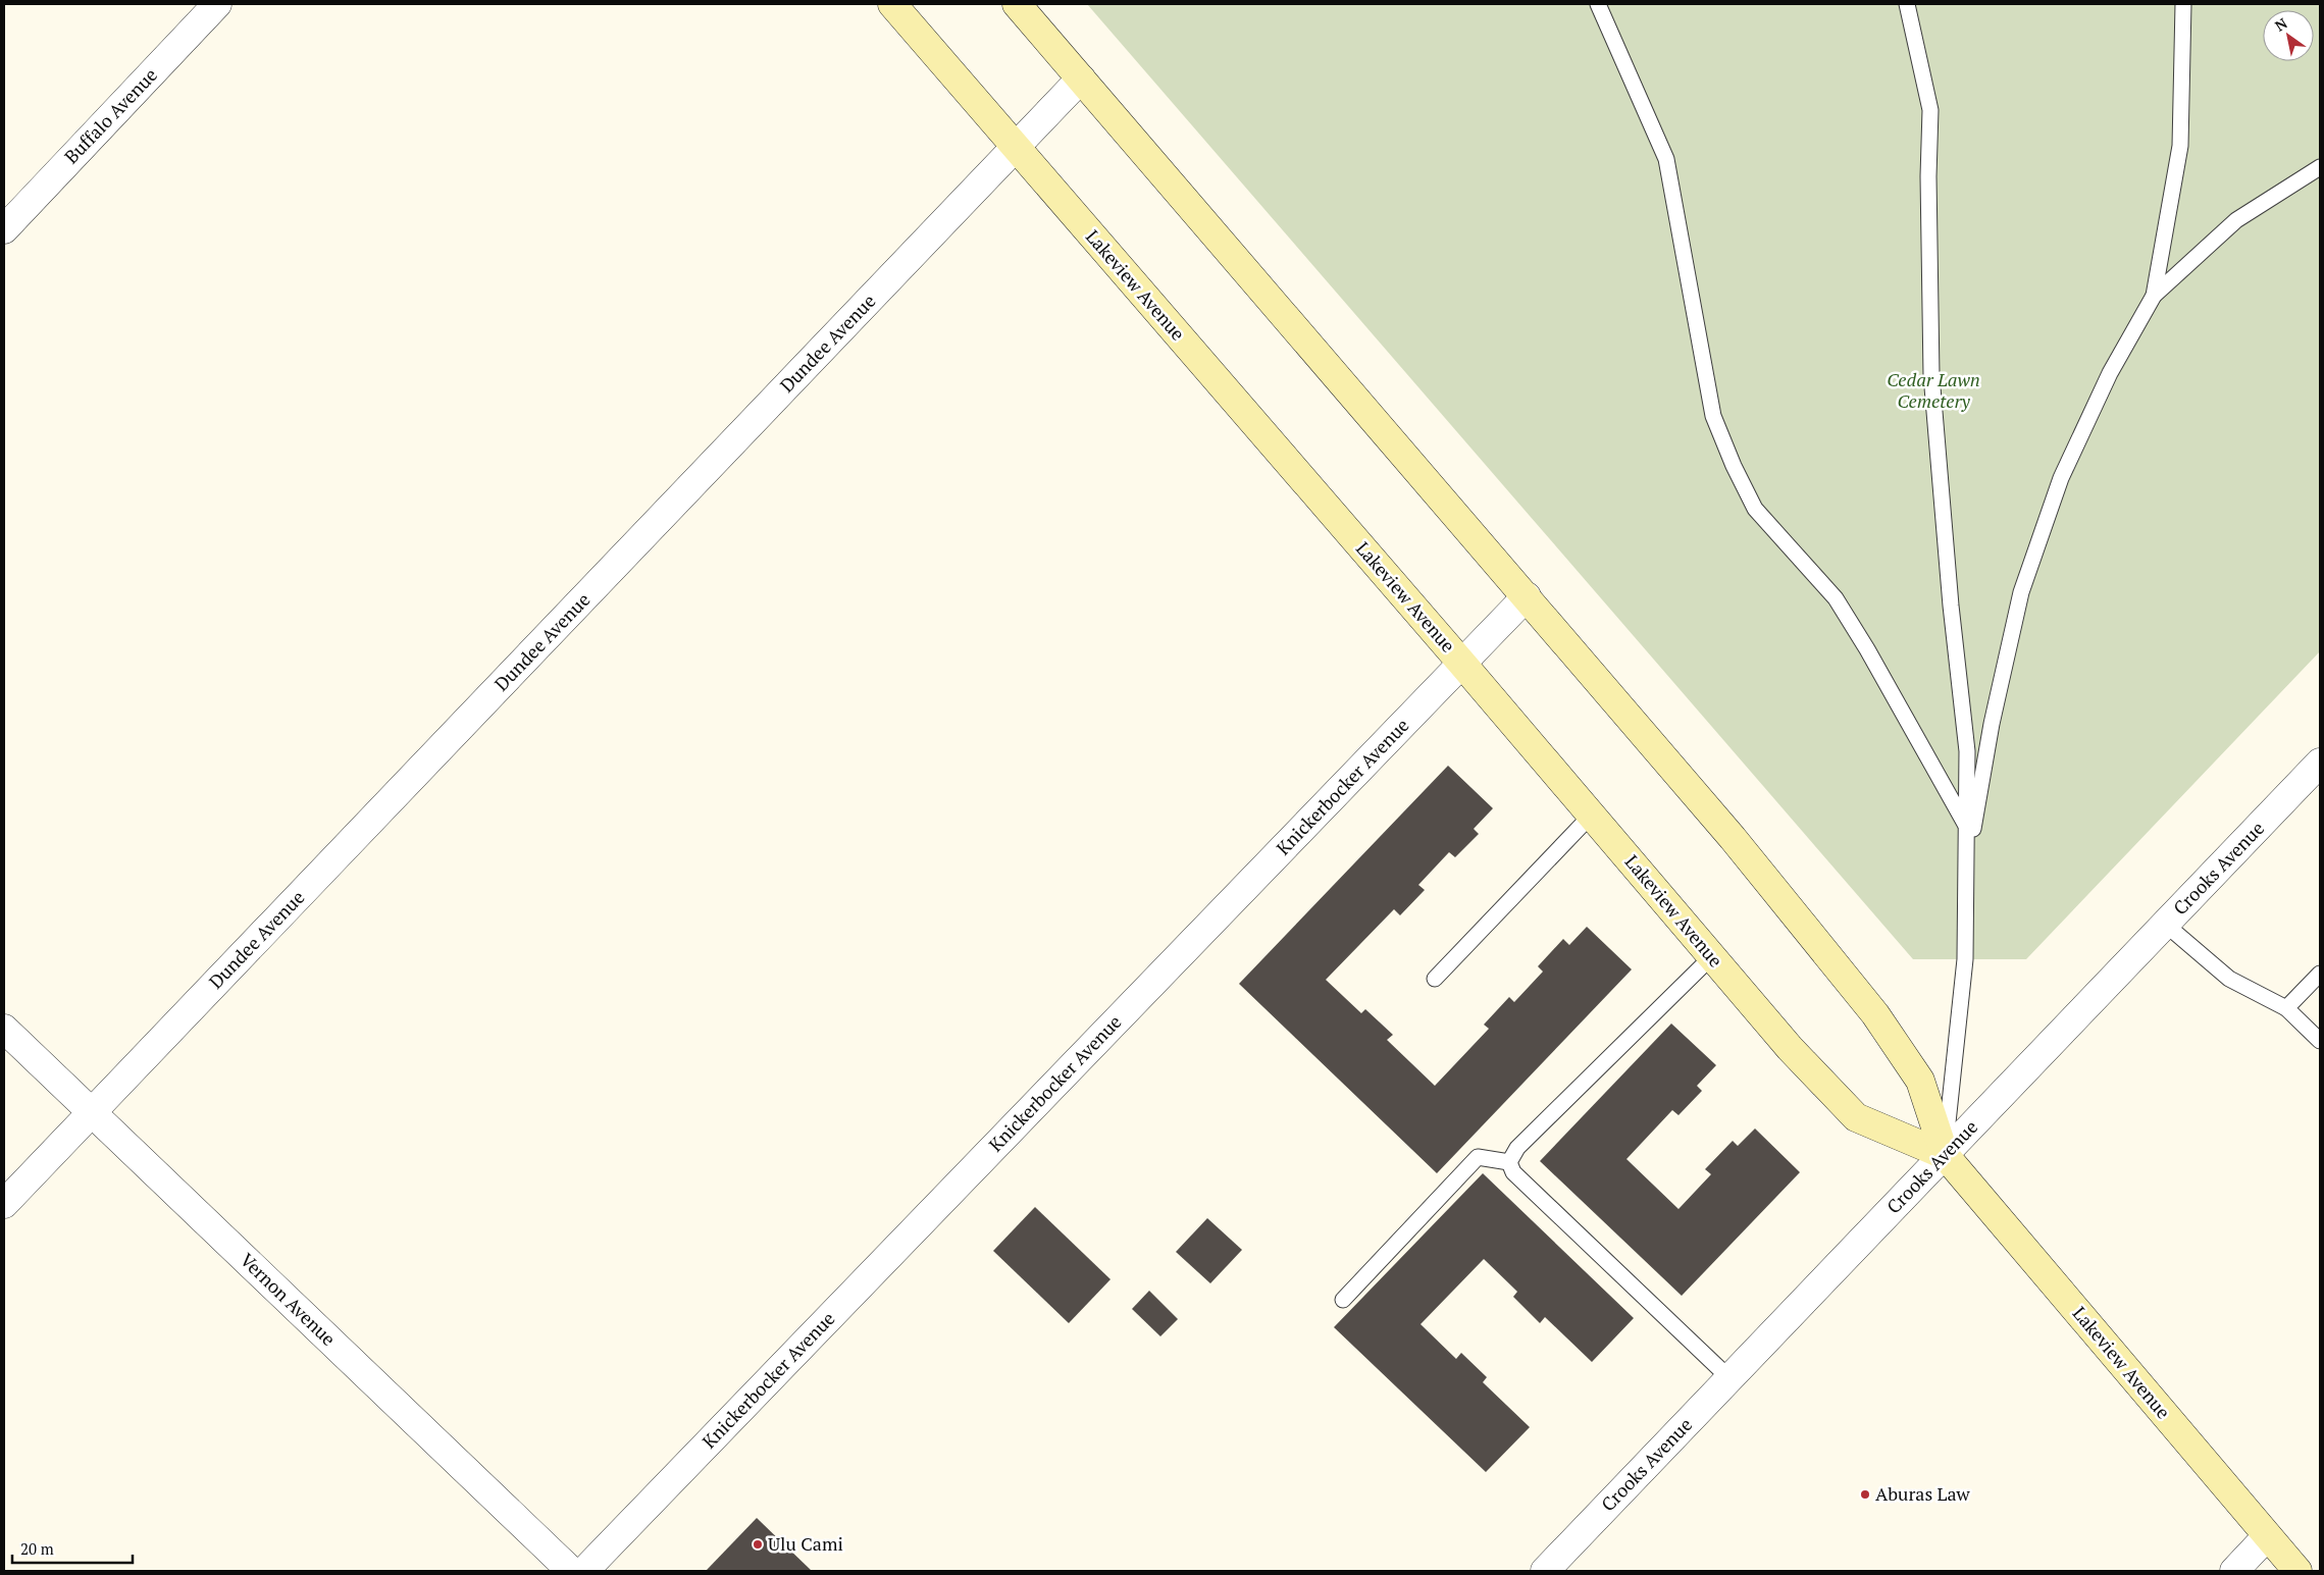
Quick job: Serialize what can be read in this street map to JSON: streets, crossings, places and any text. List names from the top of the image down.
{
  "streets": {
    "main road": ["Lakeview Avenue"],
    "street": [
      "Buffalo Avenue",
      "Dundee Avenue",
      "Knickerbocker Avenue",
      "Crooks Avenue",
      "Vernon Avenue"
    ]
  },
  "crossings": [
    ["Lakeview Avenue", "Dundee Avenue"],
    ["Lakeview Avenue", "Knickerbocker Avenue"],
    ["Lakeview Avenue", "Crooks Avenue"],
    ["Dundee Avenue", "Vernon Avenue"]
  ],
  "parks": ["Cedar Lawn Cemetery"],
  "places": ["Aburas Law", "Ulu Cami"],
  "scale_bar": "20 m",
  "north": "top left"
}
